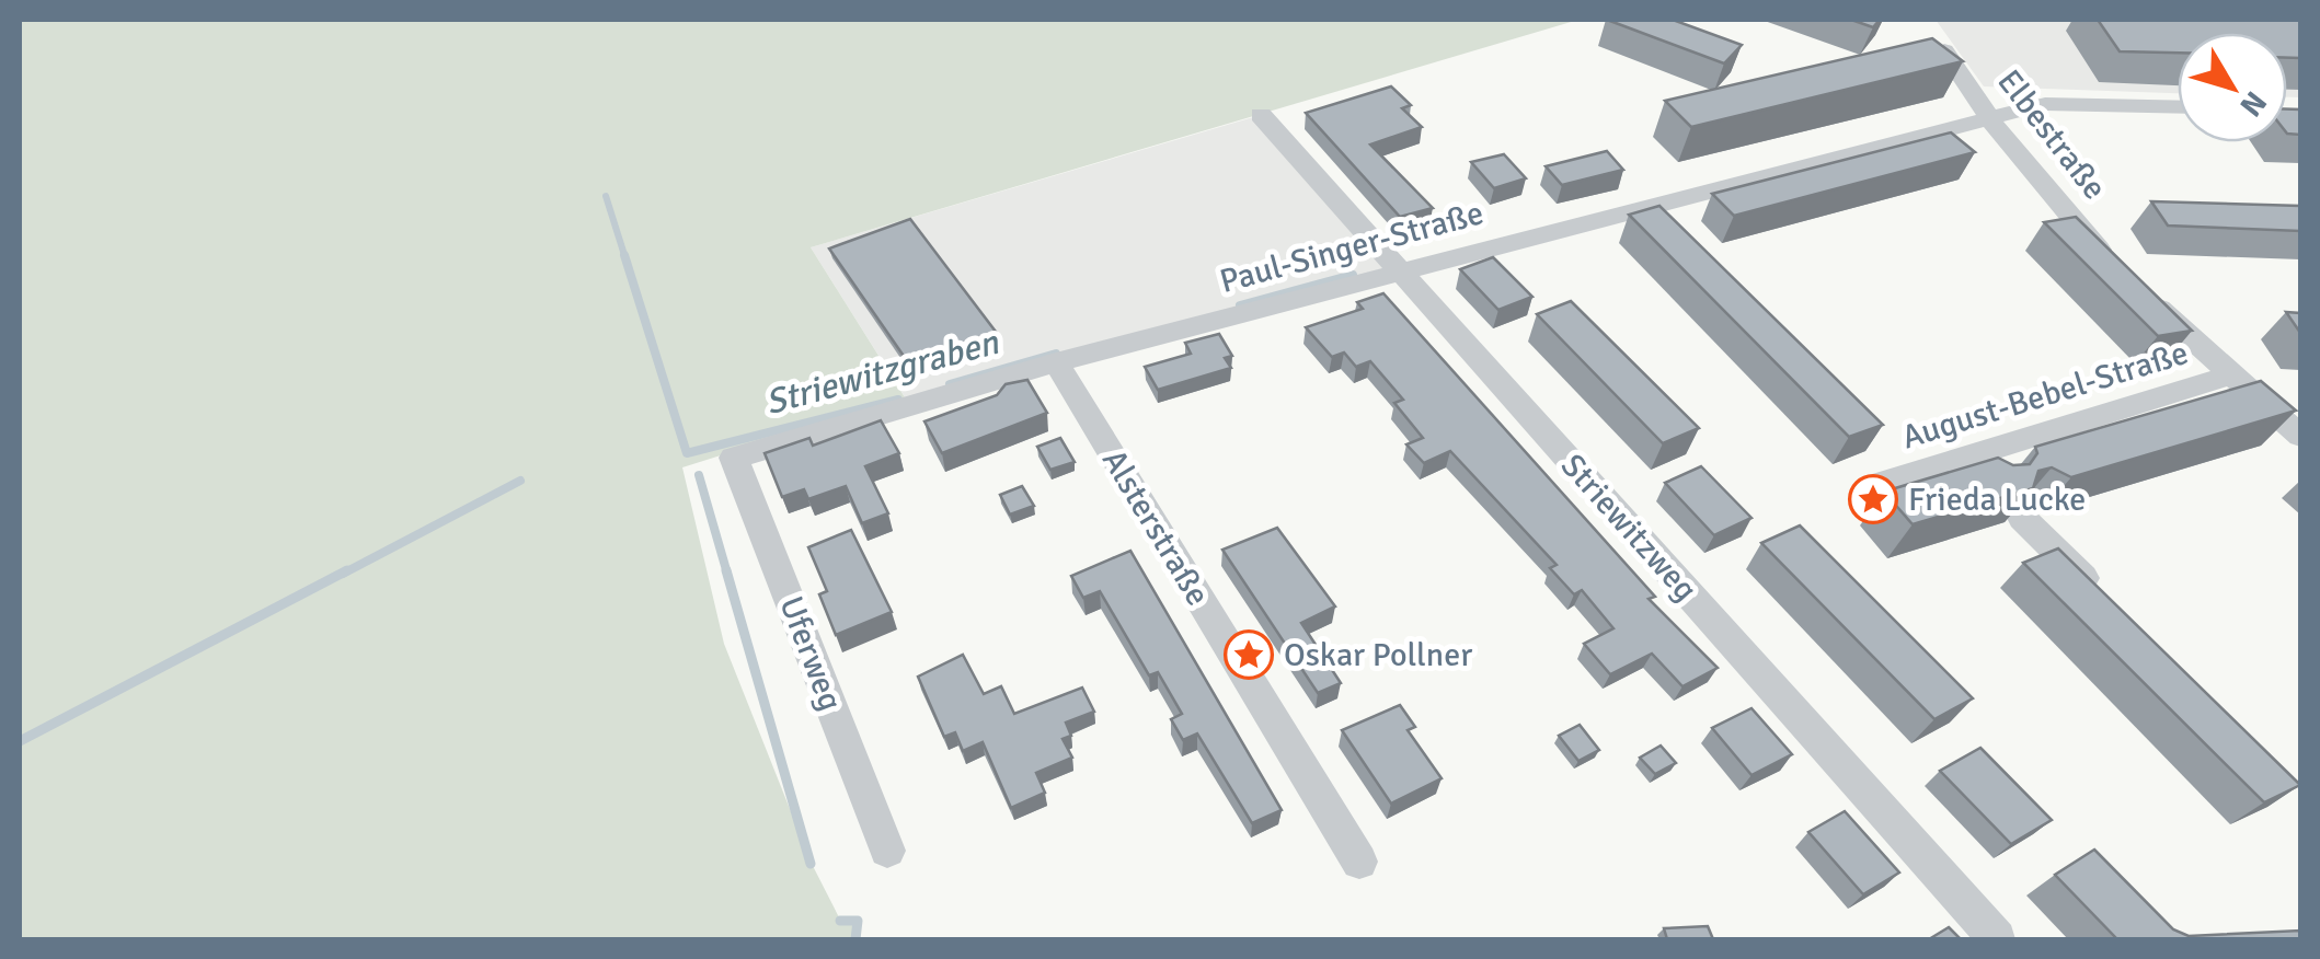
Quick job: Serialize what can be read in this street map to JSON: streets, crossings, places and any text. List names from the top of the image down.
{
  "streets": {
    "street": [
      "Elbestraße",
      "Paul-Singer-Straße",
      "August-Bebel-Straße",
      "Alsterstraße",
      "Striewitzweg",
      "Uferweg"
    ]
  },
  "crossings": [
    ["Elbestraße", "Paul-Singer-Straße"],
    ["Paul-Singer-Straße", "Alsterstraße"],
    ["Paul-Singer-Straße", "Striewitzweg"],
    ["Paul-Singer-Straße", "Uferweg"]
  ],
  "water": ["Striewitzgraben"],
  "places": {
    "place": ["Frieda Lucke", "Oskar Pollner"]
  },
  "north": "bottom right"
}
